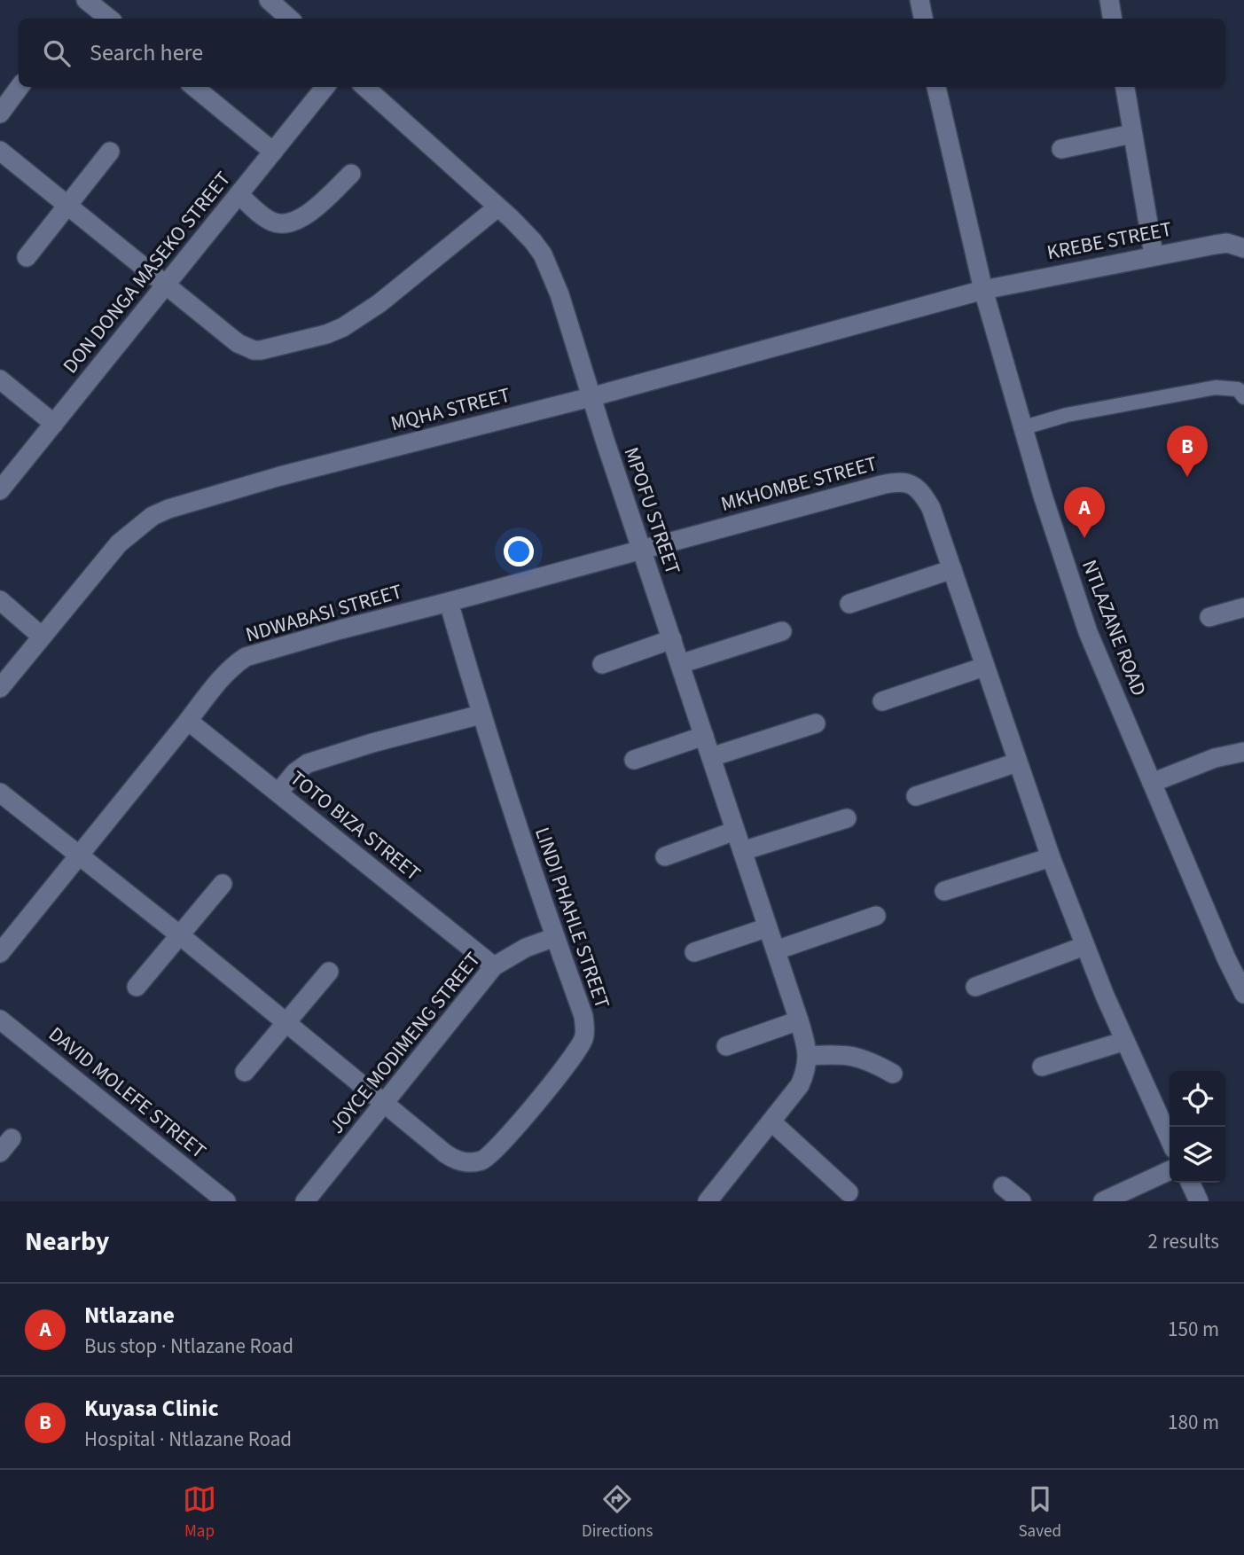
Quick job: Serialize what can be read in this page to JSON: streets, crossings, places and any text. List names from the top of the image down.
{
  "streets": {
    "street": [
      "KREBE STREET",
      "DON DONGA MASEKO STREET",
      "MQHA STREET",
      "MKHOMBE STREET",
      "MPOFU STREET",
      "NDWABASI STREET",
      "NTLAZANE ROAD",
      "TOTO BIZA STREET",
      "LINDI PHAHLE STREET",
      "JOYCE MODIMENG STREET",
      "DAVID MOLEFE STREET"
    ]
  },
  "crossings": [
    ["KREBE STREET", "MQHA STREET"],
    ["KREBE STREET", "NTLAZANE ROAD"],
    ["MQHA STREET", "MPOFU STREET"],
    ["MQHA STREET", "NTLAZANE ROAD"],
    ["MKHOMBE STREET", "MPOFU STREET"],
    ["MKHOMBE STREET", "NDWABASI STREET"],
    ["MPOFU STREET", "NDWABASI STREET"],
    ["NDWABASI STREET", "TOTO BIZA STREET"],
    ["NDWABASI STREET", "LINDI PHAHLE STREET"],
    ["TOTO BIZA STREET", "JOYCE MODIMENG STREET"],
    ["LINDI PHAHLE STREET", "JOYCE MODIMENG STREET"]
  ],
  "page": {
    "search": "Search here",
    "pins": ["B", "A"],
    "heading": ["Nearby", "2 results"],
    "list": [
      {
        "mark": "A",
        "name": "Ntlazane",
        "note": "Bus stop · Ntlazane Road",
        "value": "150 m"
      },
      {
        "mark": "B",
        "name": "Kuyasa Clinic",
        "note": "Hospital · Ntlazane Road",
        "value": "180 m"
      }
    ],
    "nav": ["Map", "Directions", "Saved"]
  }
}
